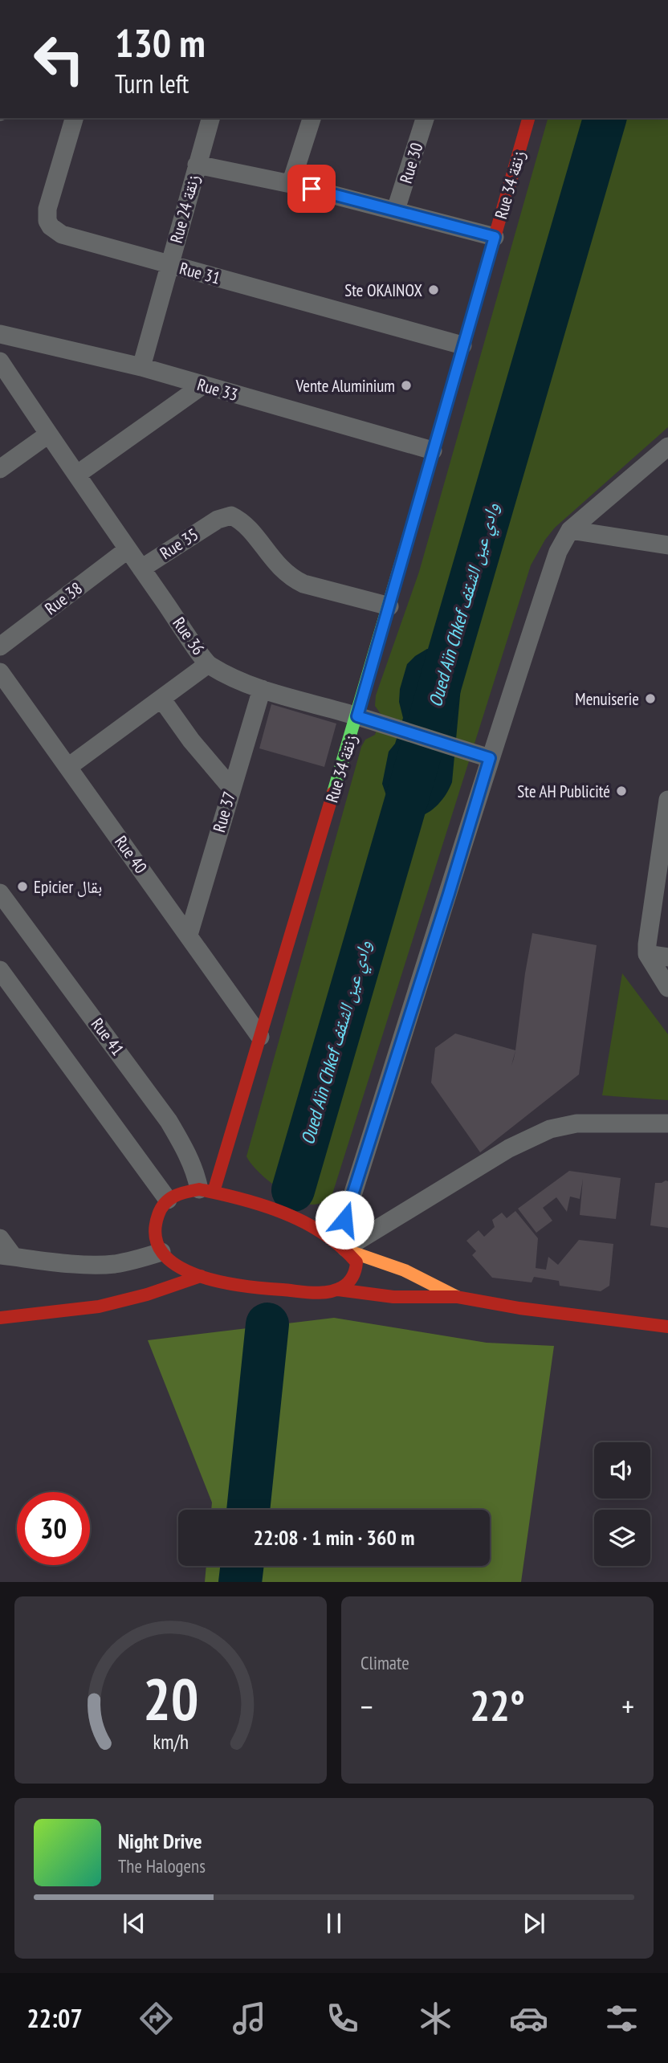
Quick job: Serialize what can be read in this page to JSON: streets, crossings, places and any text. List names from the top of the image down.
{
  "streets": {
    "street": [
      "Rue 30",
      "Rue 34 زنقة",
      "Rue 24 زنقة",
      "Rue 31",
      "Rue 33",
      "Rue 35",
      "Rue 38",
      "Rue 36",
      "Rue 37",
      "Rue 40",
      "Rue 41"
    ]
  },
  "crossings": [
    ["Rue 34 زنقة", "Rue 31"],
    ["Rue 34 زنقة", "Rue 33"],
    ["Rue 34 زنقة", "Rue 35"],
    ["Rue 34 زنقة", "Rue 36"],
    ["Rue 34 زنقة", "Rue 40"],
    ["Rue 34 زنقة", "Rue 41"],
    ["Rue 24 زنقة", "Rue 31"],
    ["Rue 24 زنقة", "Rue 33"],
    ["Rue 35", "Rue 36"],
    ["Rue 38", "Rue 36"],
    ["Rue 36", "Rue 37"],
    ["Rue 37", "Rue 40"]
  ],
  "water": ["Oued Aïn Chkef وادي عين الشقف"],
  "places": [
    "Ste OKAINOX",
    "Vente Aluminium",
    "Menuiserie",
    "Ste AH Publicité",
    "Epicier بقال"
  ],
  "page": {
    "turn": ["130 m", "Turn left"],
    "limit": "30",
    "trip": "22:08 · 1 min · 360 m",
    "tile": "Climate",
    "heat": ["−", "22°", "+"],
    "song": ["Night Drive", "The Halogens"],
    "tabs": "22:07",
    "gauge": ["20", "km/h"]
  }
}
